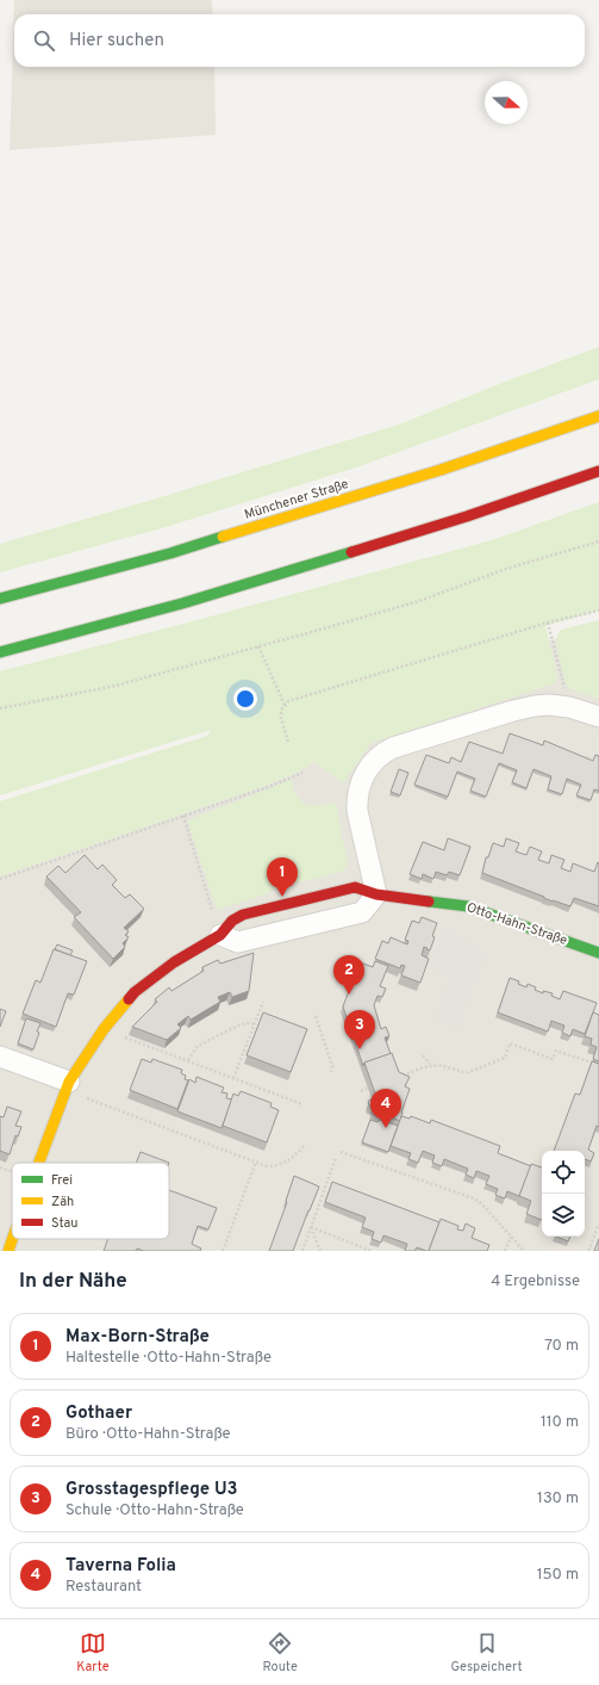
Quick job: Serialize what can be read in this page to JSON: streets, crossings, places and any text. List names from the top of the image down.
{
  "streets": {
    "main road": ["Münchener Straße", "Otto-Hahn-Straße"]
  },
  "legend": ["Frei", "Zäh", "Stau"],
  "north": "right",
  "page": {
    "search": "Hier suchen",
    "pins": [
      "1",
      "2",
      "3",
      "4"
    ],
    "heading": ["In der Nähe", "4 Ergebnisse"],
    "list": [
      {
        "mark": "1",
        "name": "Max-Born-Straße",
        "note": "Haltestelle · Otto-Hahn-Straße",
        "value": "70 m"
      },
      {
        "mark": "2",
        "name": "Gothaer",
        "note": "Büro · Otto-Hahn-Straße",
        "value": "110 m"
      },
      {
        "mark": "3",
        "name": "Grosstagespflege U3",
        "note": "Schule · Otto-Hahn-Straße",
        "value": "130 m"
      },
      {
        "mark": "4",
        "name": "Taverna Folia",
        "note": "Restaurant",
        "value": "150 m"
      }
    ],
    "nav": ["Karte", "Route", "Gespeichert"]
  }
}
